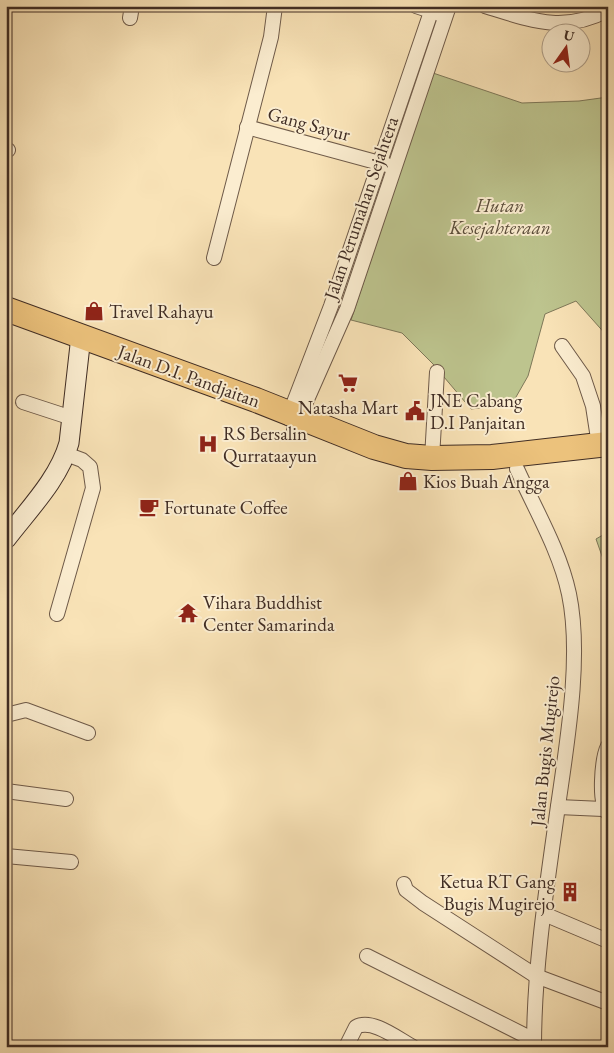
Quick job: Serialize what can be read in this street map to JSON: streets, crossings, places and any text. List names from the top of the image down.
{
  "streets": {
    "highway": ["Jalan D.I. Pandjaitan"],
    "street": ["Gang Sayur", "Jalan Perumahan Sejahtera", "Jalan Bugis Mugirejo"]
  },
  "crossings": [
    ["Gang Sayur", "Jalan Perumahan Sejahtera"],
    ["Jalan Perumahan Sejahtera", "Jalan D.I. Pandjaitan"]
  ],
  "parks": ["Hutan Kesejahteraan"],
  "places": {
    "shop": ["Travel Rahayu", "Kios Buah Angga"],
    "supermarket": ["Natasha Mart"],
    "public building": ["JNE Cabang D.I Panjaitan"],
    "hospital": ["RS Bersalin Qurrataayun"],
    "cafe": ["Fortunate Coffee"],
    "temple": ["Vihara Buddhist Center Samarinda"],
    "building": ["Ketua RT Gang Bugis Mugirejo"]
  },
  "north": "top"
}
